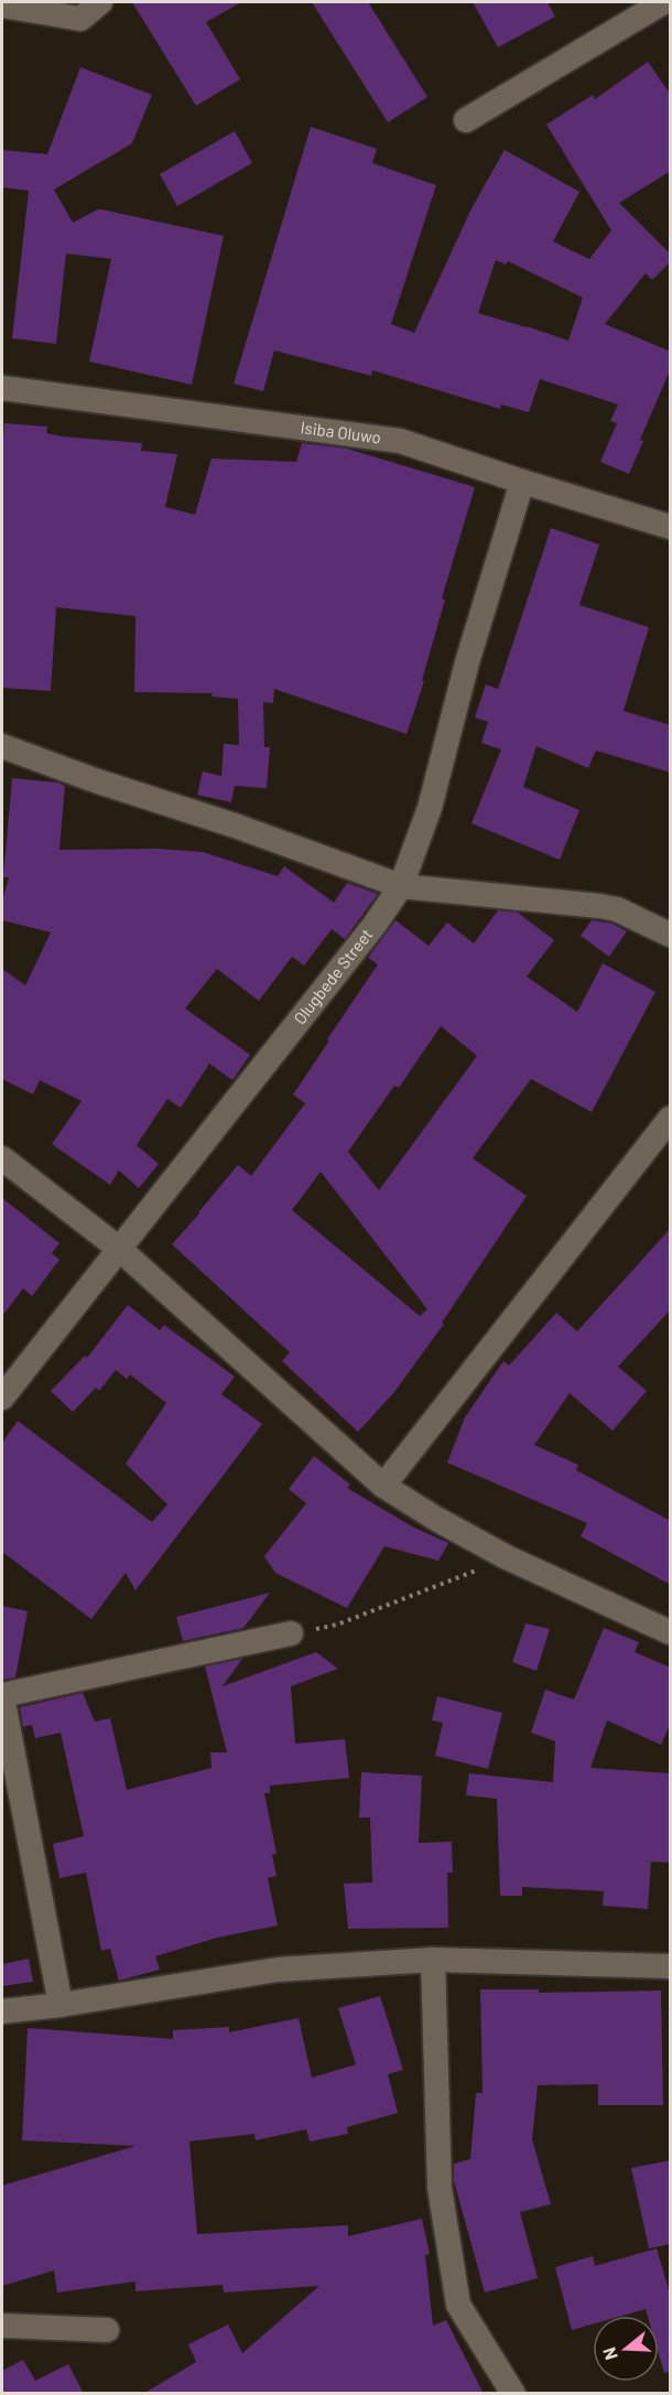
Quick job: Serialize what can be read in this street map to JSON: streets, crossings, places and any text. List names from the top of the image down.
{
  "streets": {
    "street": ["Isiba Oluwo", "Olugbede Street"]
  },
  "crossings": [
    ["Isiba Oluwo", "Olugbede Street"]
  ],
  "north": "left"
}
